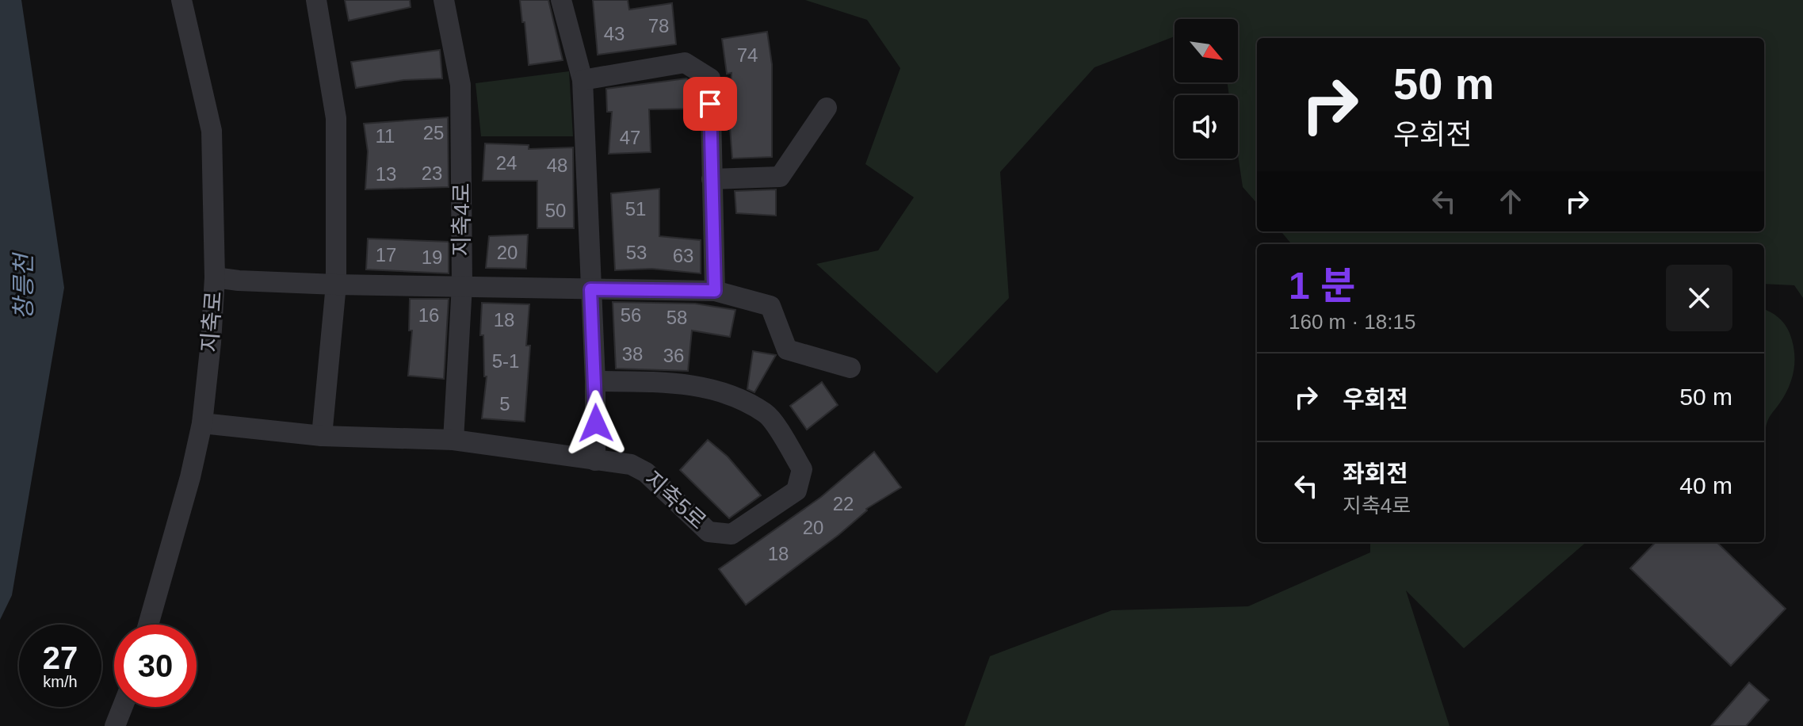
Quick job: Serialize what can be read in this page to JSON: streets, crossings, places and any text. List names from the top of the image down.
{
  "streets": {
    "street": ["지축4로", "지축로", "지축5로"]
  },
  "crossings": [
    ["지축4로", "지축5로"],
    ["지축로", "지축5로"]
  ],
  "water": ["창릉천"],
  "house_numbers": [
    "78",
    "43",
    "74",
    "25",
    "11",
    "47",
    "24",
    "48",
    "23",
    "13",
    "51",
    "50",
    "20",
    "53",
    "17",
    "63",
    "19",
    "16",
    "56",
    "58",
    "18",
    "38",
    "36",
    "5-1",
    "5",
    "22",
    "20",
    "18"
  ],
  "north": "bottom right",
  "page": {
    "turn": ["50 m", "우회전"],
    "heading": ["1 분", "160 m · 18:15"],
    "list": [
      {
        "name": "우회전",
        "value": "50 m"
      },
      {
        "name": "좌회전",
        "note": "지축4로",
        "value": "40 m"
      }
    ],
    "speed": "27 km/h",
    "limit": "30"
  }
}
